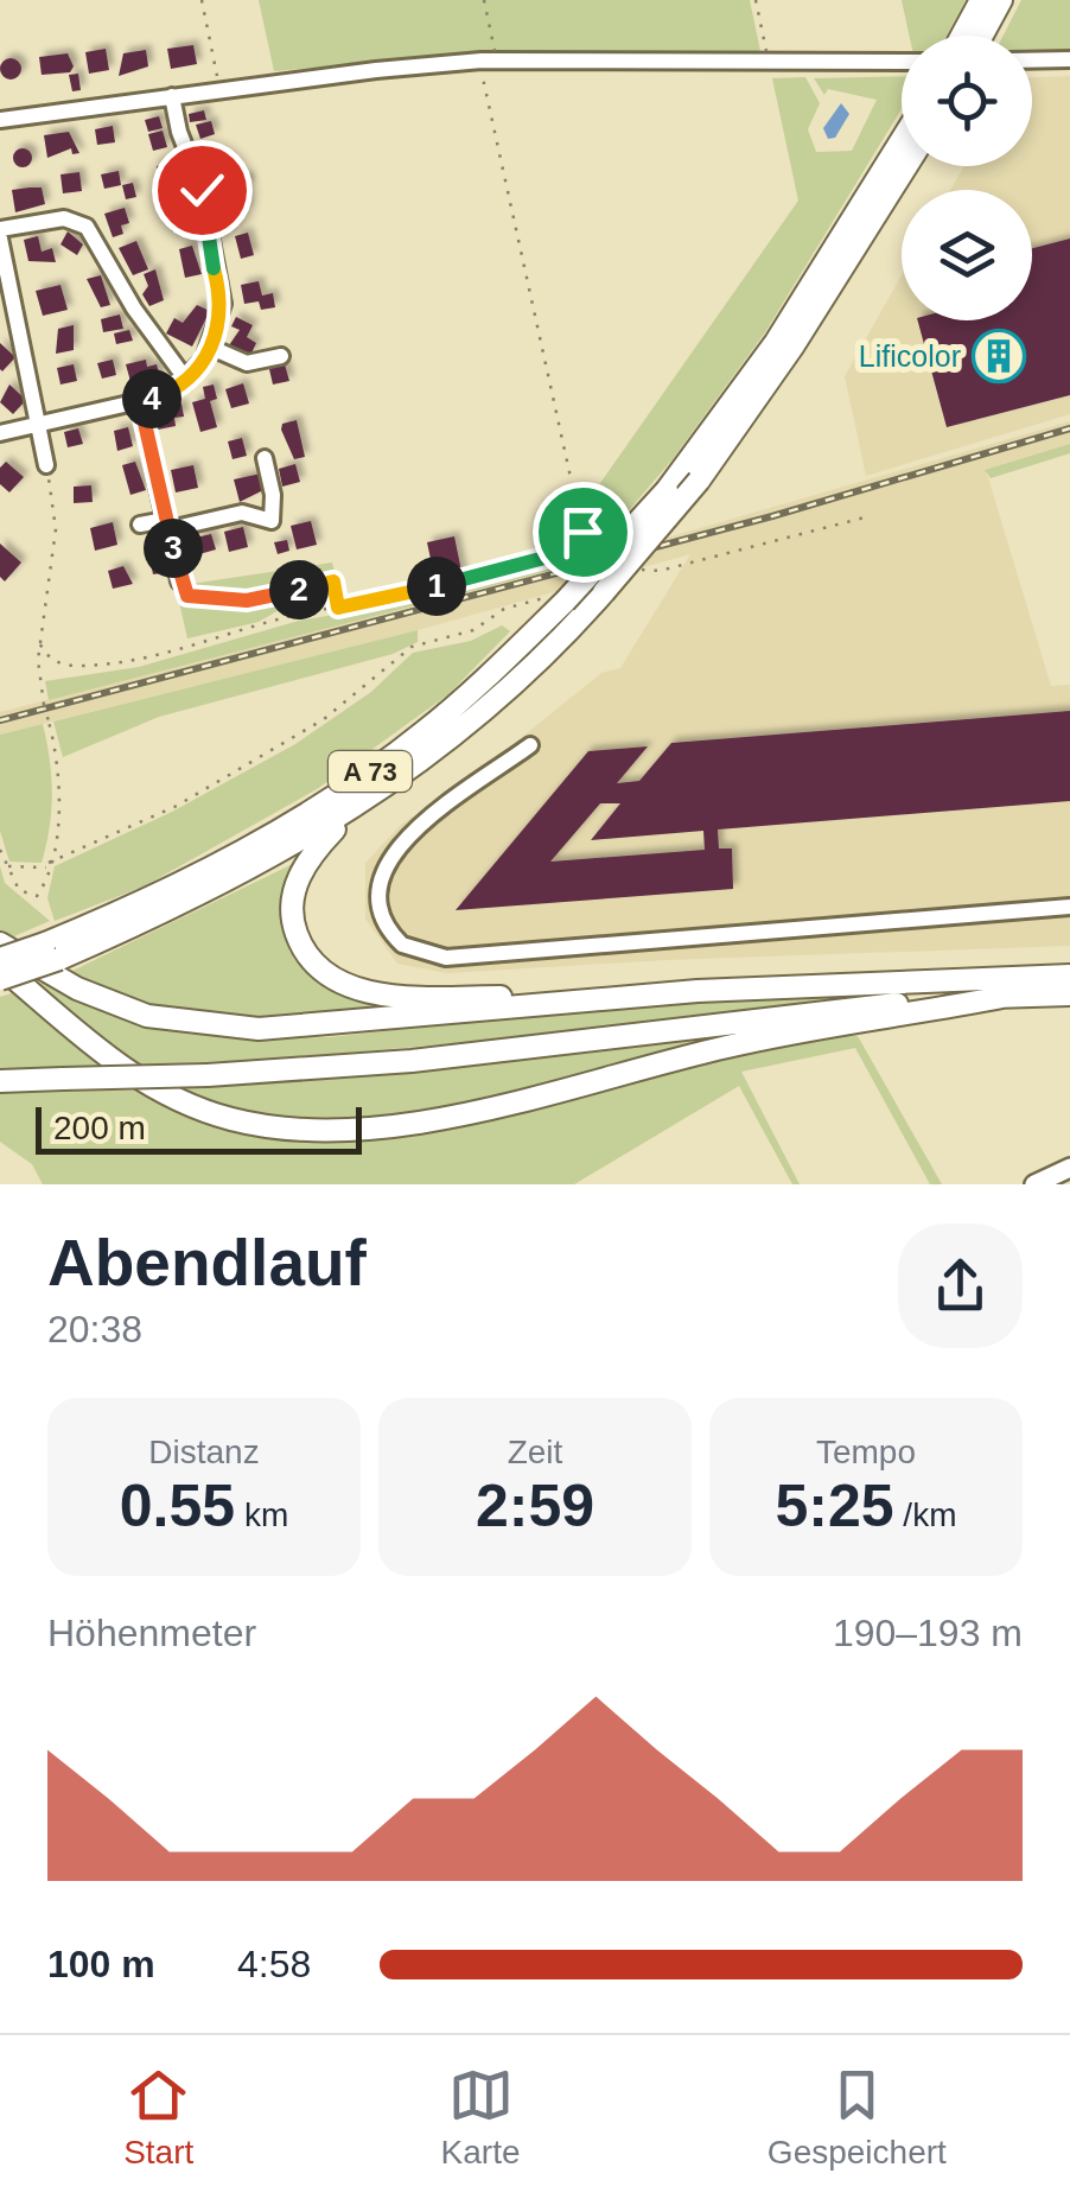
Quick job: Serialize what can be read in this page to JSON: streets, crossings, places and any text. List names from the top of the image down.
{
  "streets": {
    "highway": ["A 73"]
  },
  "places": {
    "building": ["Lificolor"]
  },
  "scale_bar": "200 m",
  "page": {
    "pins": [
      "4",
      "3",
      "1",
      "2"
    ],
    "scale": "200 m",
    "heading": ["Abendlauf", "20:38"],
    "stats": [
      ["Distanz", "0.55 km"],
      ["Zeit", "2:59"],
      ["Tempo", "5:25 /km"]
    ],
    "chart": ["Höhenmeter", "190–193 m"],
    "list": [
      {
        "name": "100 m",
        "note": "4:58"
      }
    ],
    "tabs": ["Start", "Karte", "Gespeichert"]
  }
}
